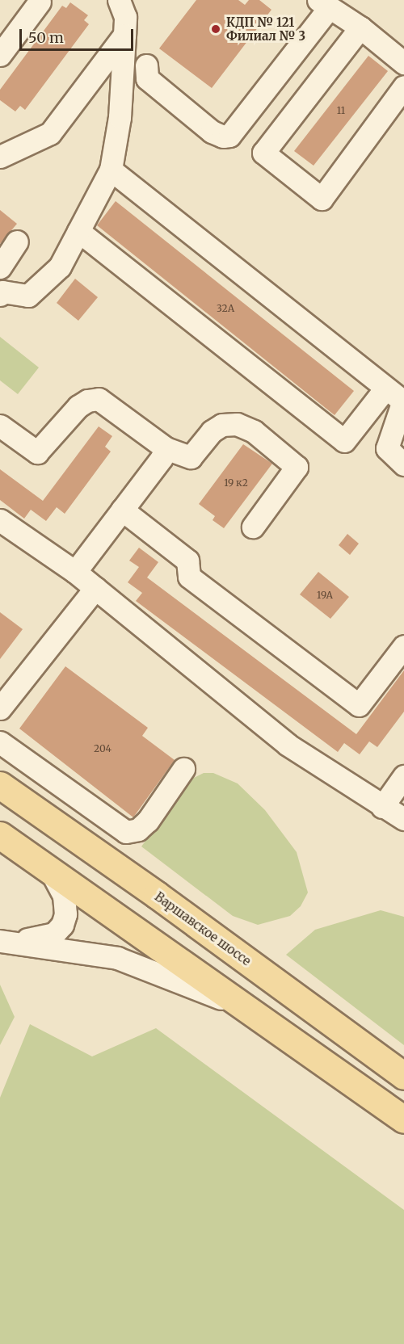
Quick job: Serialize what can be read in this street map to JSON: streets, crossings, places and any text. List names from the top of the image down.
{
  "streets": {
    "main road": ["Варшавское шоссе"]
  },
  "places": ["КДП № 121 Филиал № 3"],
  "house_numbers": [
    "11",
    "32А",
    "19 к2",
    "19А",
    "204"
  ],
  "scale_bar": "50 m"
}
